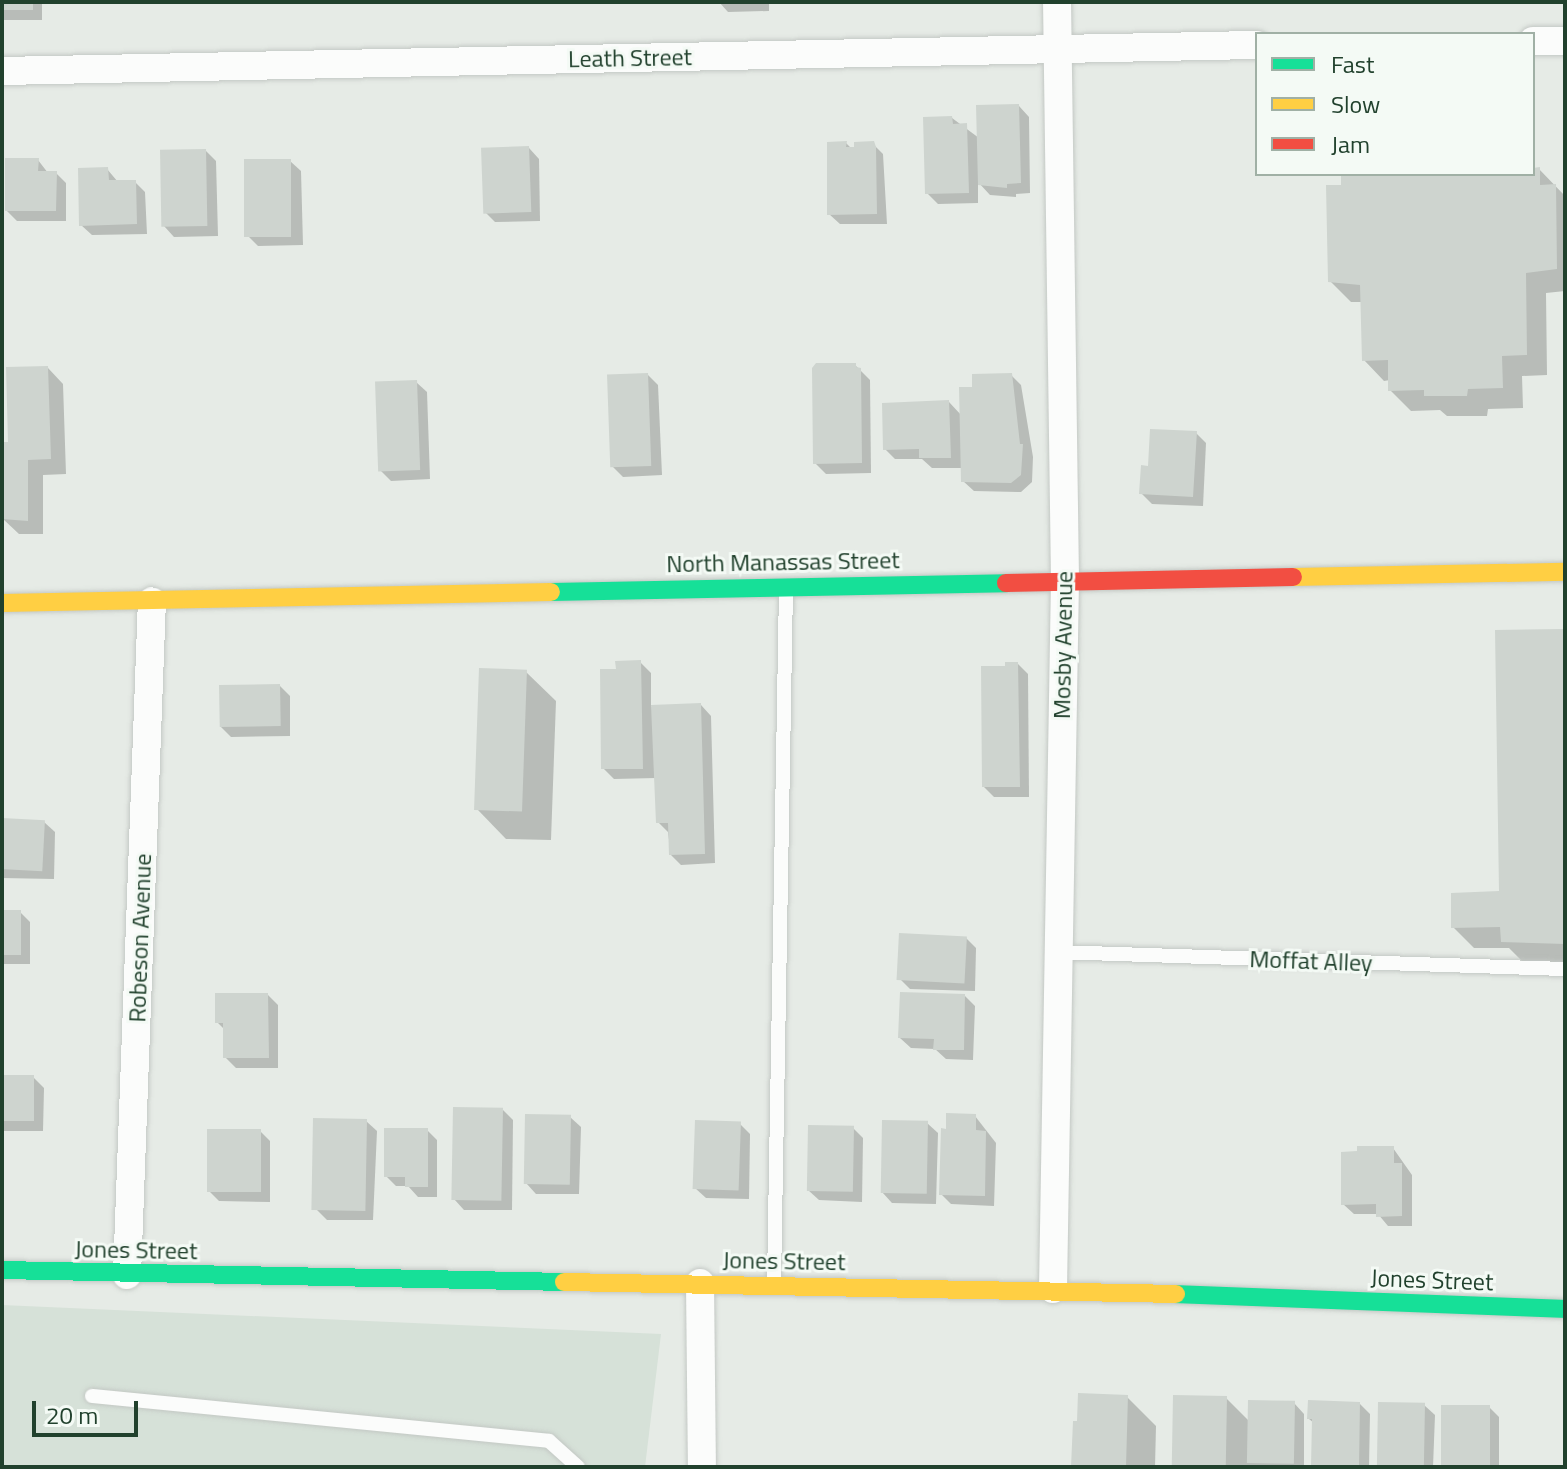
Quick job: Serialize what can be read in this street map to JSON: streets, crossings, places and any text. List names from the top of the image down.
{
  "streets": {
    "street": [
      "Leath Street",
      "North Manassas Street",
      "Mosby Avenue",
      "Robeson Avenue",
      "Jones Street"
    ],
    "lane": ["Moffat Alley"]
  },
  "crossings": [
    ["Leath Street", "Mosby Avenue"],
    ["North Manassas Street", "Mosby Avenue"],
    ["North Manassas Street", "Robeson Avenue"],
    ["Mosby Avenue", "Moffat Alley"],
    ["Mosby Avenue", "Jones Street"],
    ["Robeson Avenue", "Jones Street"]
  ],
  "legend": ["Fast", "Slow", "Jam"],
  "scale_bar": "20 m"
}
